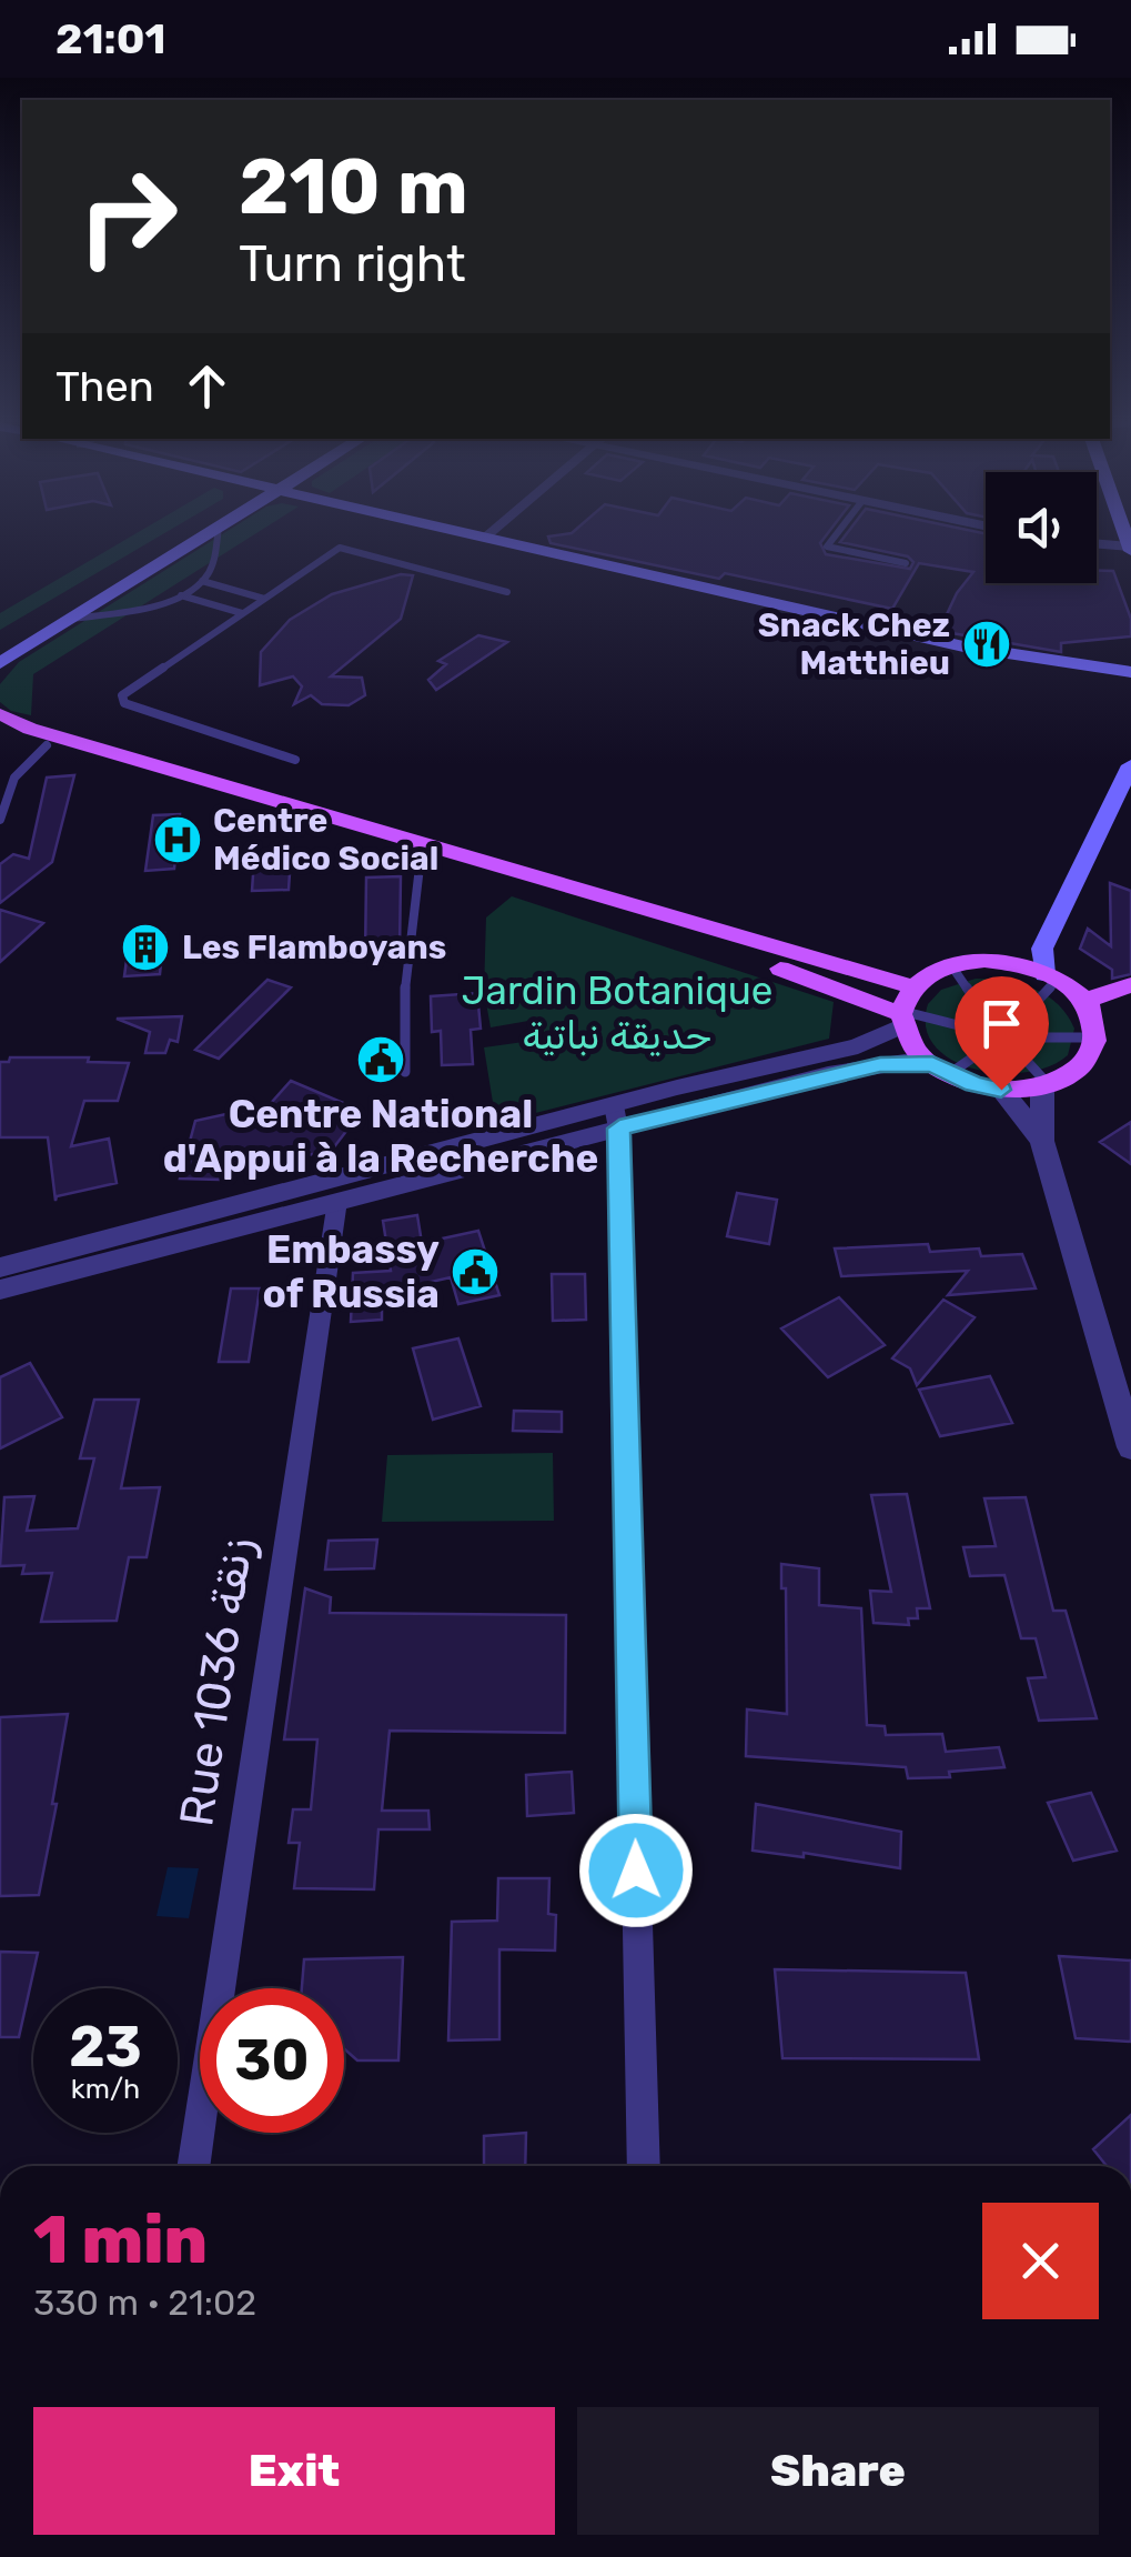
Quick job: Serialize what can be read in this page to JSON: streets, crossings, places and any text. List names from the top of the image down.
{
  "streets": {
    "street": ["Rue 1036 زنقة"]
  },
  "parks": ["Jardin Botanique حديقة نباتية"],
  "places": {
    "restaurant": ["Snack Chez Matthieu"],
    "hospital": ["Centre Médico Social"],
    "building": ["Les Flamboyans"],
    "public building": ["Centre National d'Appui à la Recherche", "Embassy of Russia"]
  },
  "page": {
    "status": "21:01",
    "turn": ["210 m", "Turn right"],
    "then": "Then",
    "speed": "23 km/h",
    "limit": "30",
    "heading": ["1 min", "330 m · 21:02"],
    "buttons": ["Exit", "Share"]
  }
}
